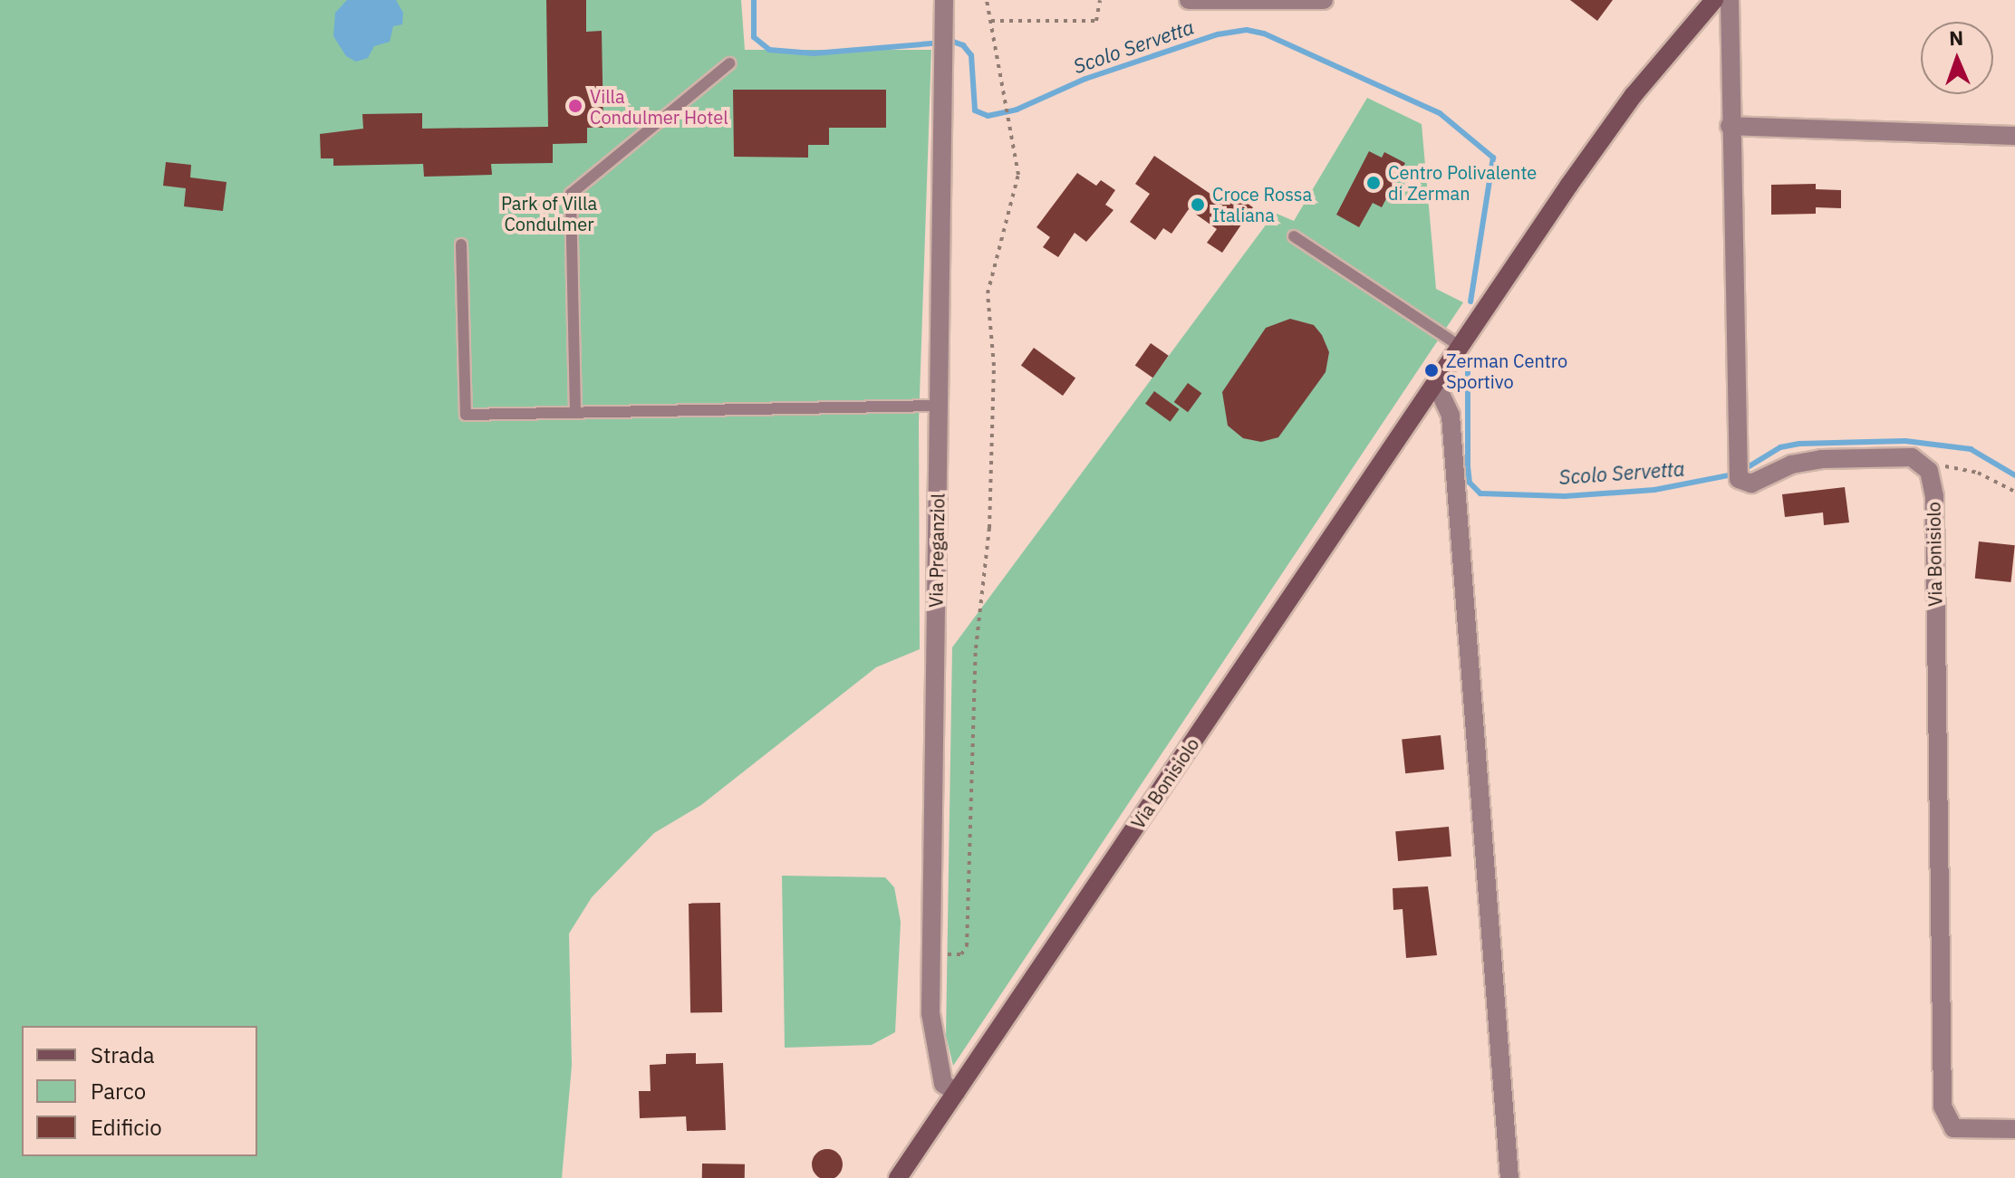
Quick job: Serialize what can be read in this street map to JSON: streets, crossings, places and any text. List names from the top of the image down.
{
  "streets": {
    "main road": ["Via Bonisiolo"],
    "street": ["Via Preganziol"]
  },
  "crossings": [
    ["Via Preganziol", "Via Bonisiolo"]
  ],
  "water": ["Scolo Servetta"],
  "parks": ["Park of Villa Condulmer"],
  "places": [
    "Villa Condulmer Hotel",
    "Centro Polivalente di Zerman",
    "Croce Rossa Italiana",
    "Zerman Centro Sportivo"
  ],
  "legend": ["Strada", "Parco", "Edificio"],
  "north": "top"
}
